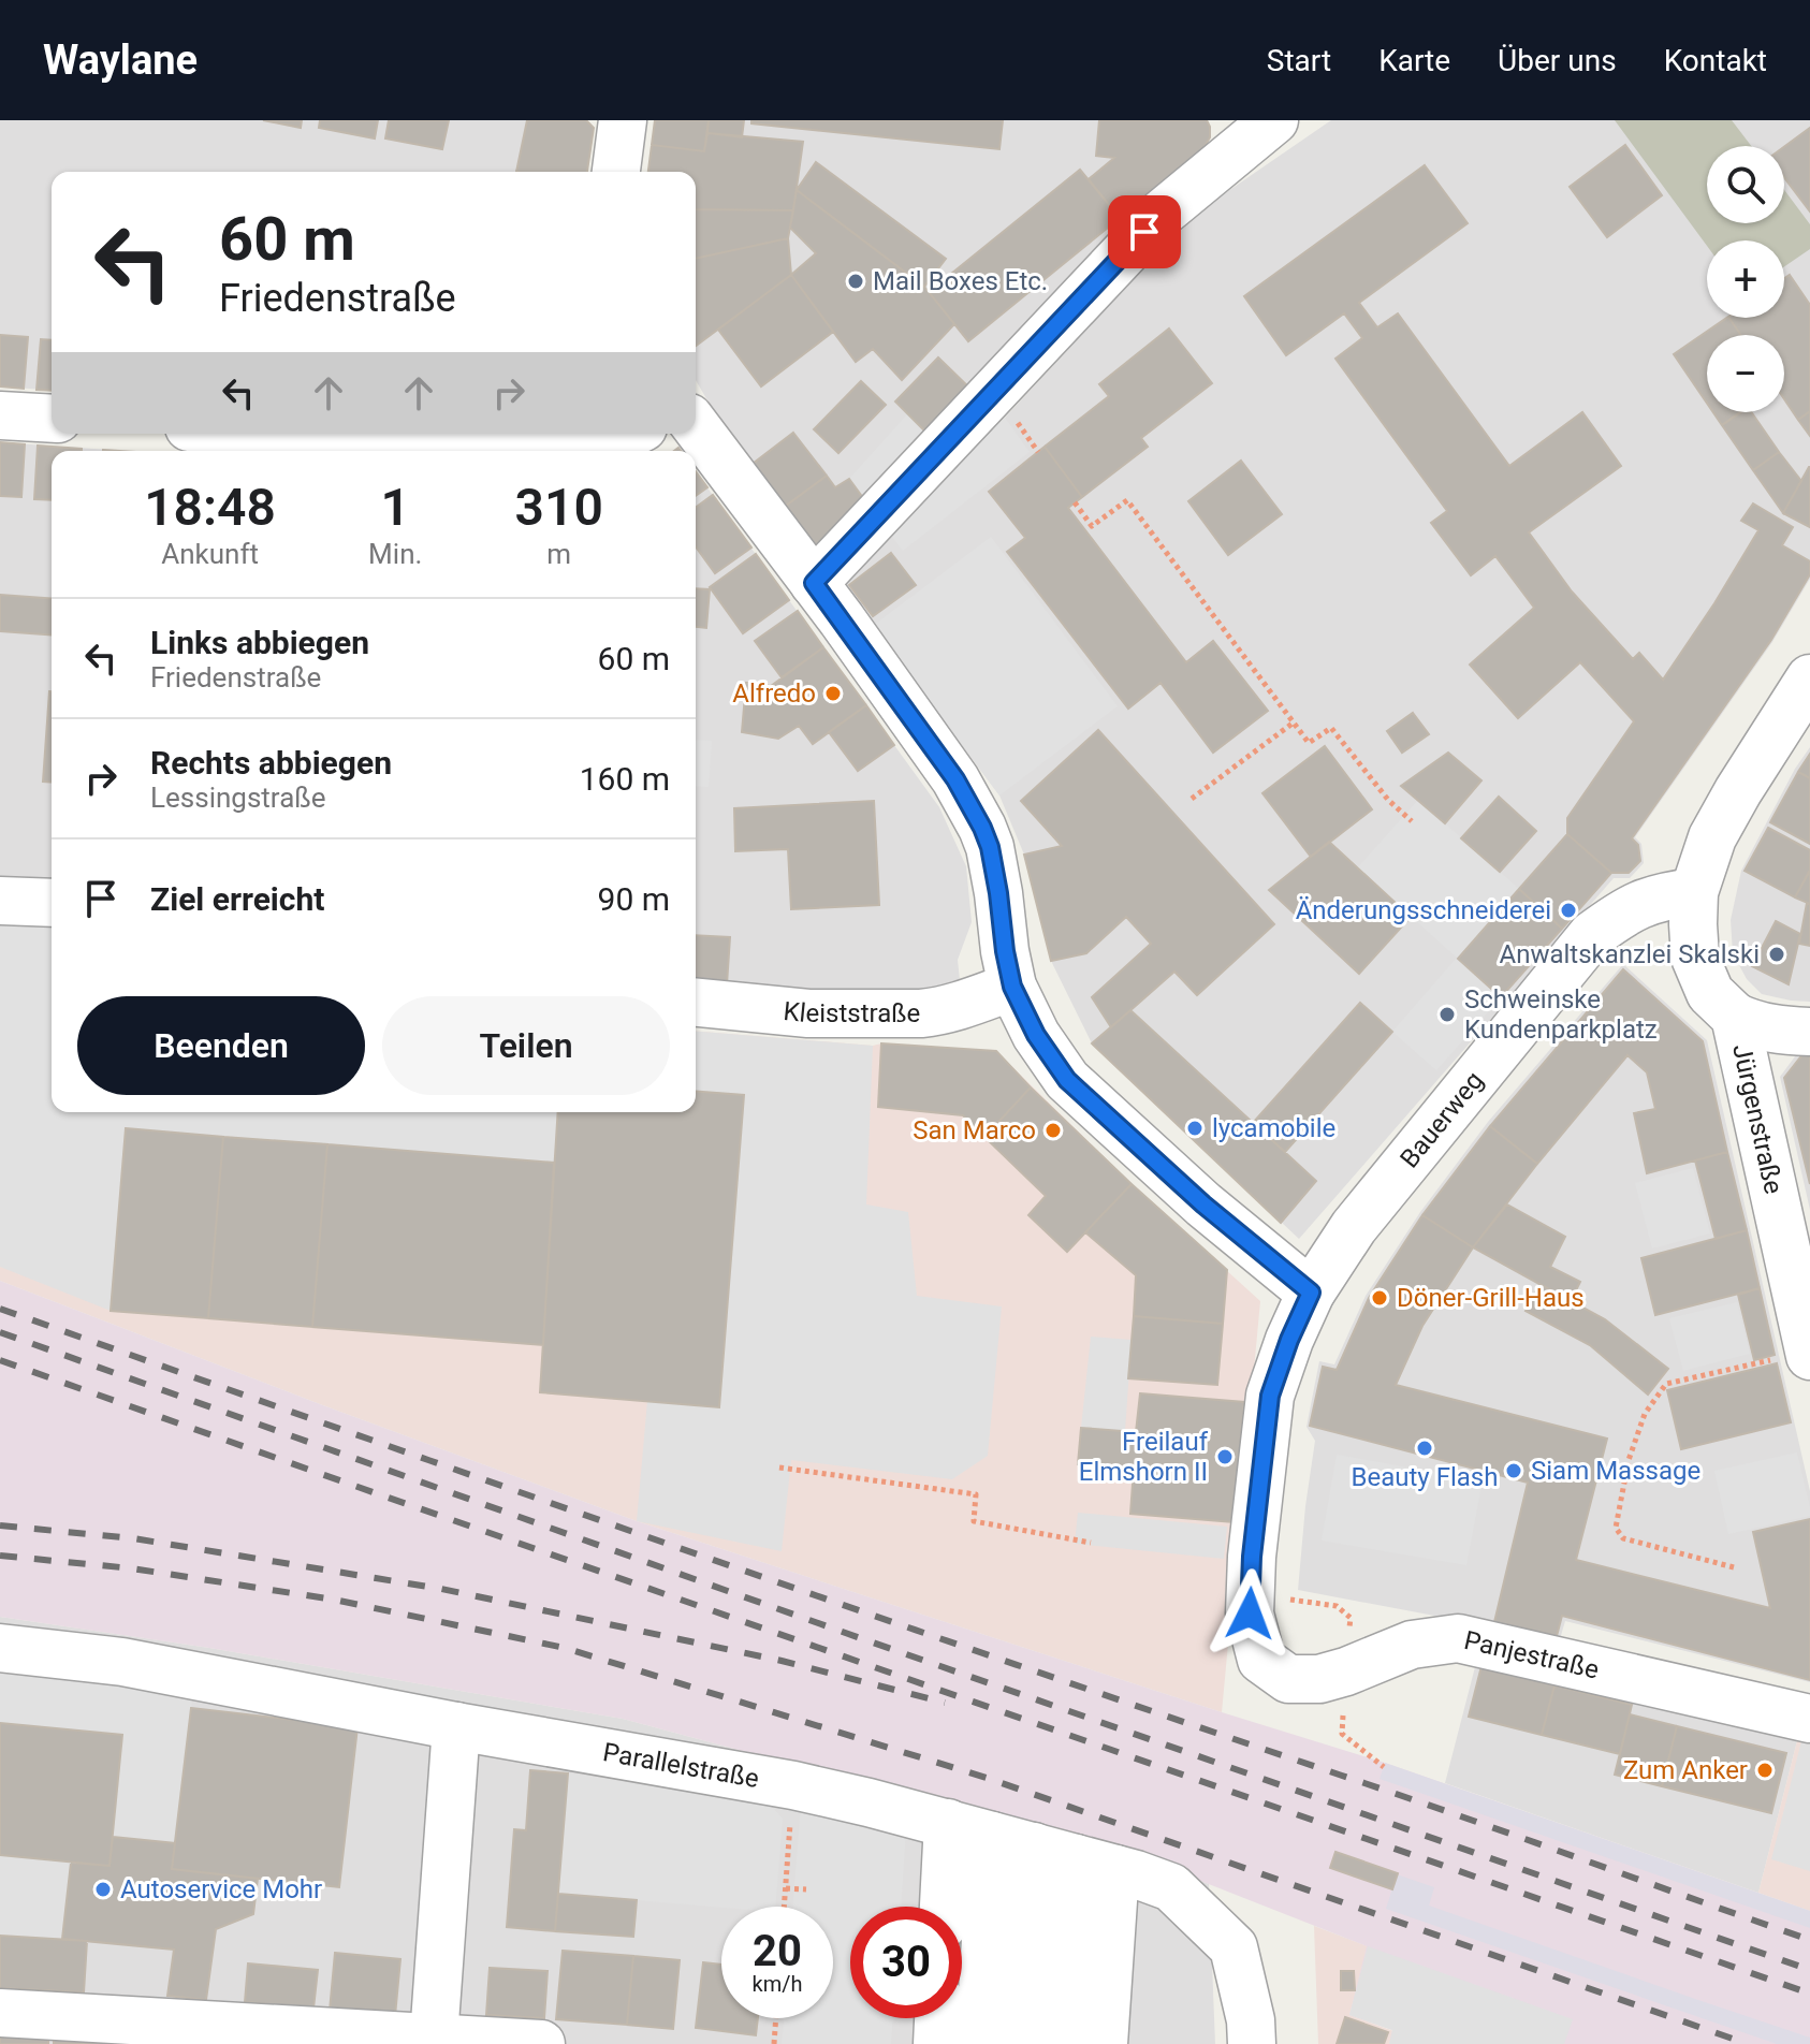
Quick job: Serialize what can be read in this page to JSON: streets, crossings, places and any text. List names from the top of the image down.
{
  "streets": {
    "street": [
      "Kleiststraße",
      "Jürgenstraße",
      "Bauerweg",
      "Panjestraße",
      "Parallelstraße"
    ]
  },
  "crossings": [
    ["Jürgenstraße", "Bauerweg"],
    ["Bauerweg", "Panjestraße"]
  ],
  "places": [
    "Mail Boxes Etc.",
    "Alfredo",
    "Änderungsschneiderei",
    "Anwaltskanzlei Skalski",
    "Schweinske Kundenparkplatz",
    "lycamobile",
    "San Marco",
    "Döner-Grill-Haus",
    "Beauty Flash",
    "Freilauf Elmshorn II",
    "Siam Massage",
    "Zum Anker",
    "Autoservice Mohr"
  ],
  "page": {
    "header": "Waylane",
    "nav": [
      "Start",
      "Karte",
      "Über uns",
      "Kontakt"
    ],
    "map_buttons": ["+", "−"],
    "turn": ["60 m", "Friedenstraße"],
    "eta": [
      "18:48",
      "Ankunft",
      "1",
      "Min.",
      "310",
      "m"
    ],
    "list": [
      {
        "name": "Links abbiegen",
        "note": "Friedenstraße",
        "value": "60 m"
      },
      {
        "name": "Rechts abbiegen",
        "note": "Lessingstraße",
        "value": "160 m"
      },
      {
        "name": "Ziel erreicht",
        "value": "90 m"
      }
    ],
    "buttons": ["Beenden", "Teilen"],
    "speed": "20 km/h",
    "limit": "30"
  }
}
